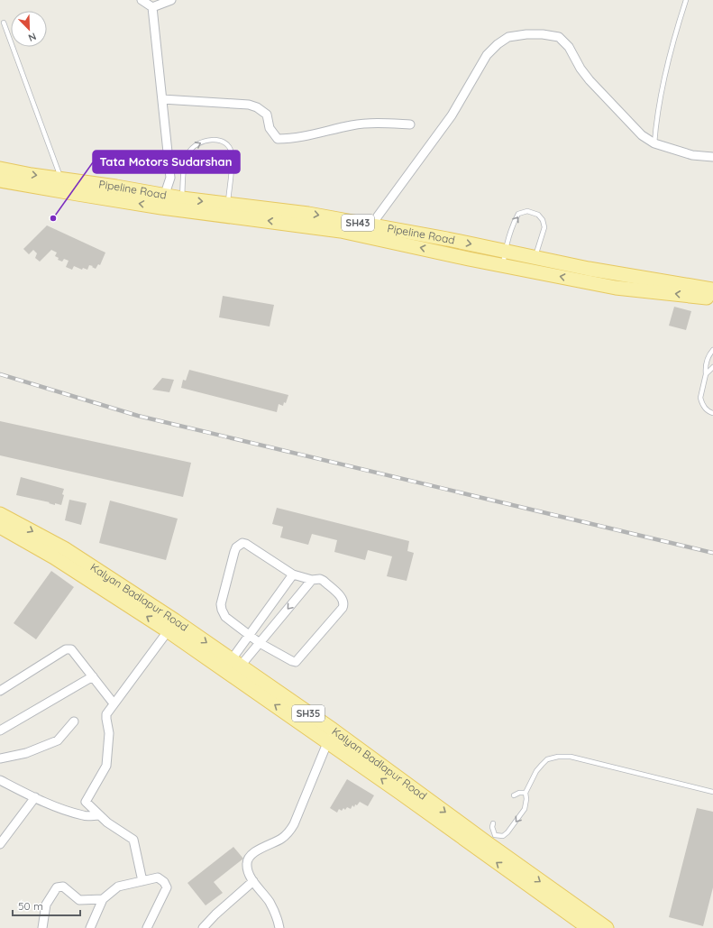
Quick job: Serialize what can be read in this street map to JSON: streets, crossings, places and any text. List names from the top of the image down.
{
  "streets": {
    "main road": [
      "Pipeline Road",
      "SH43",
      "Kalyan Badlapur Road",
      "SH35"
    ]
  },
  "places": ["Tata Motors Sudarshan"],
  "scale_bar": "50 m",
  "north": "bottom right"
}
